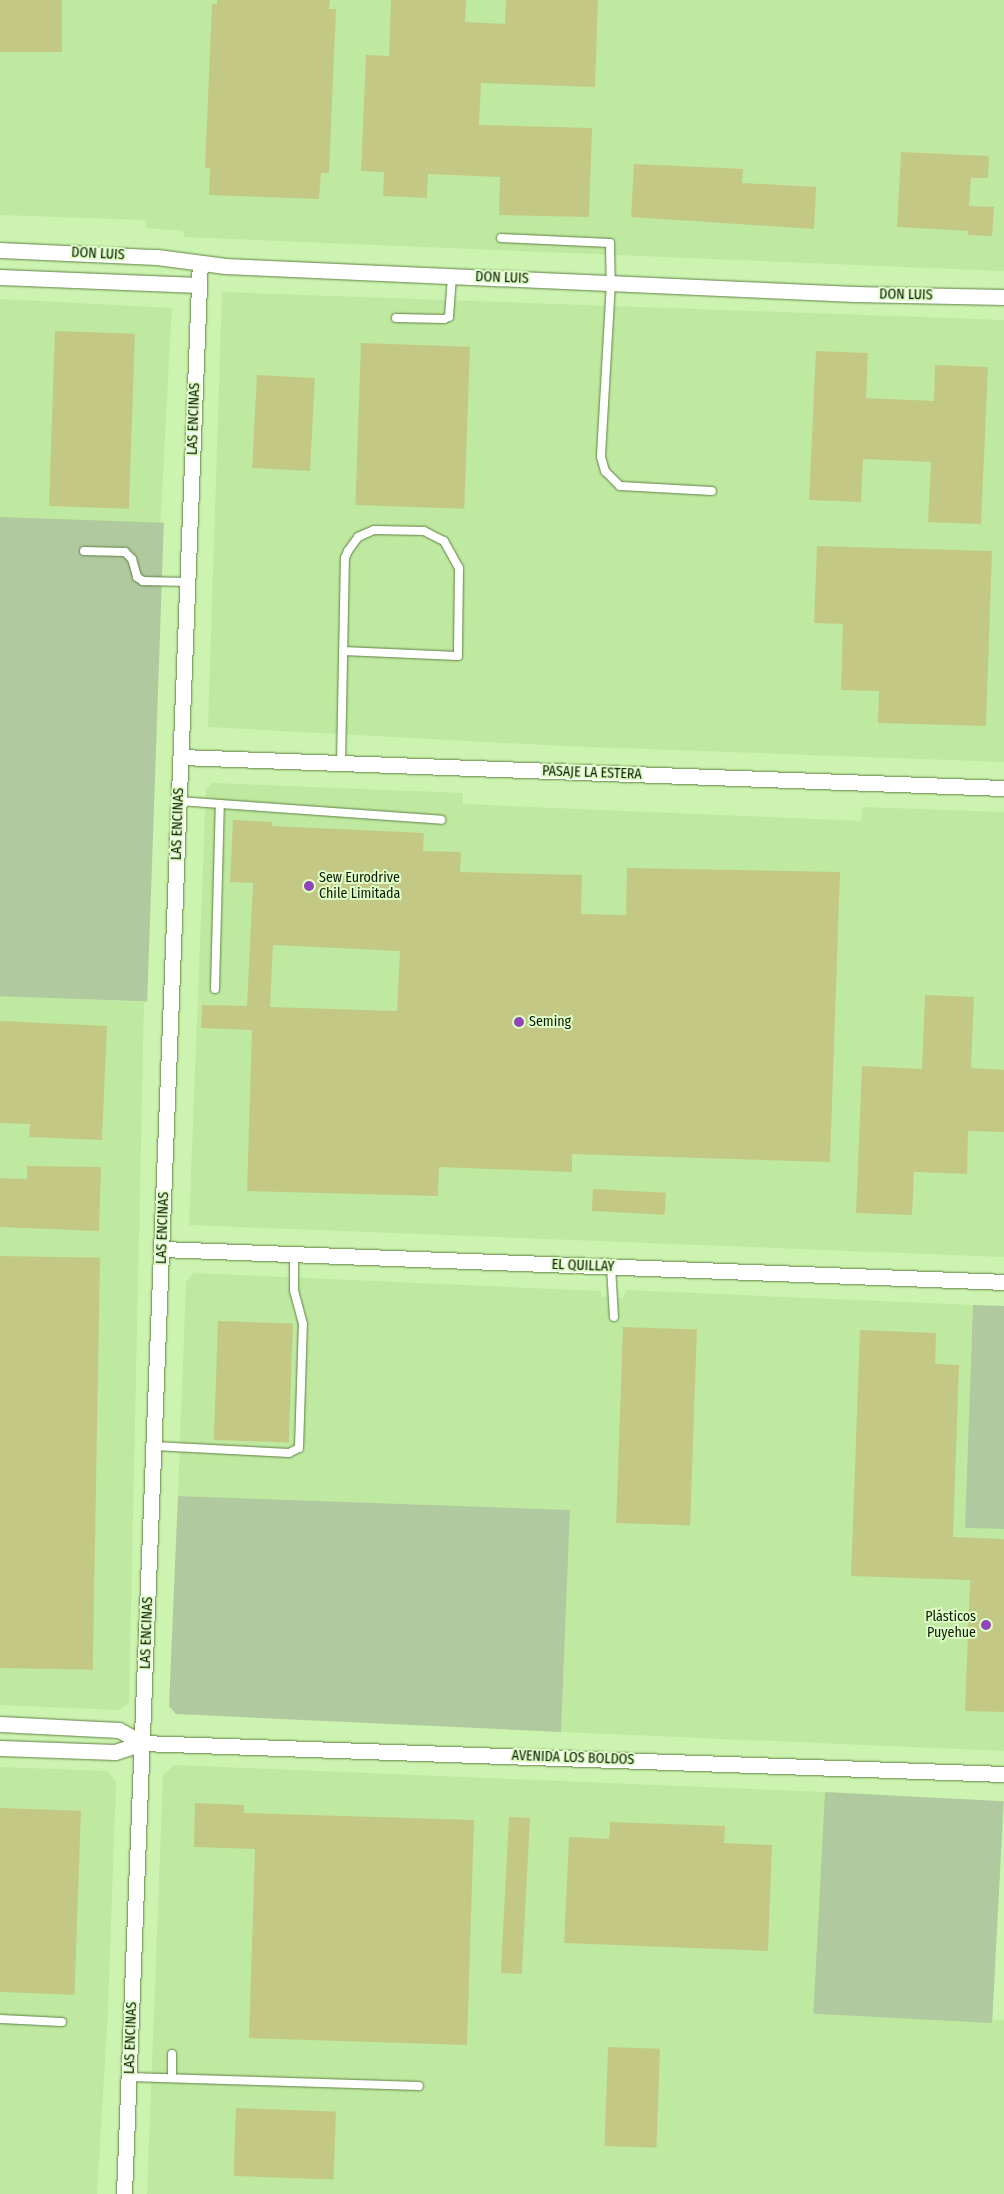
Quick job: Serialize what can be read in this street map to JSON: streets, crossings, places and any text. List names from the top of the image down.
{
  "streets": {
    "street": [
      "DON LUIS",
      "LAS ENCINAS",
      "PASAJE LA ESTERA",
      "EL QUILLAY",
      "AVENIDA LOS BOLDOS"
    ]
  },
  "crossings": [
    ["DON LUIS", "LAS ENCINAS"],
    ["LAS ENCINAS", "PASAJE LA ESTERA"],
    ["LAS ENCINAS", "EL QUILLAY"],
    ["LAS ENCINAS", "AVENIDA LOS BOLDOS"]
  ],
  "places": ["Sew Eurodrive Chile Limitada", "Seming", "Plásticos Puyehue"]
}
